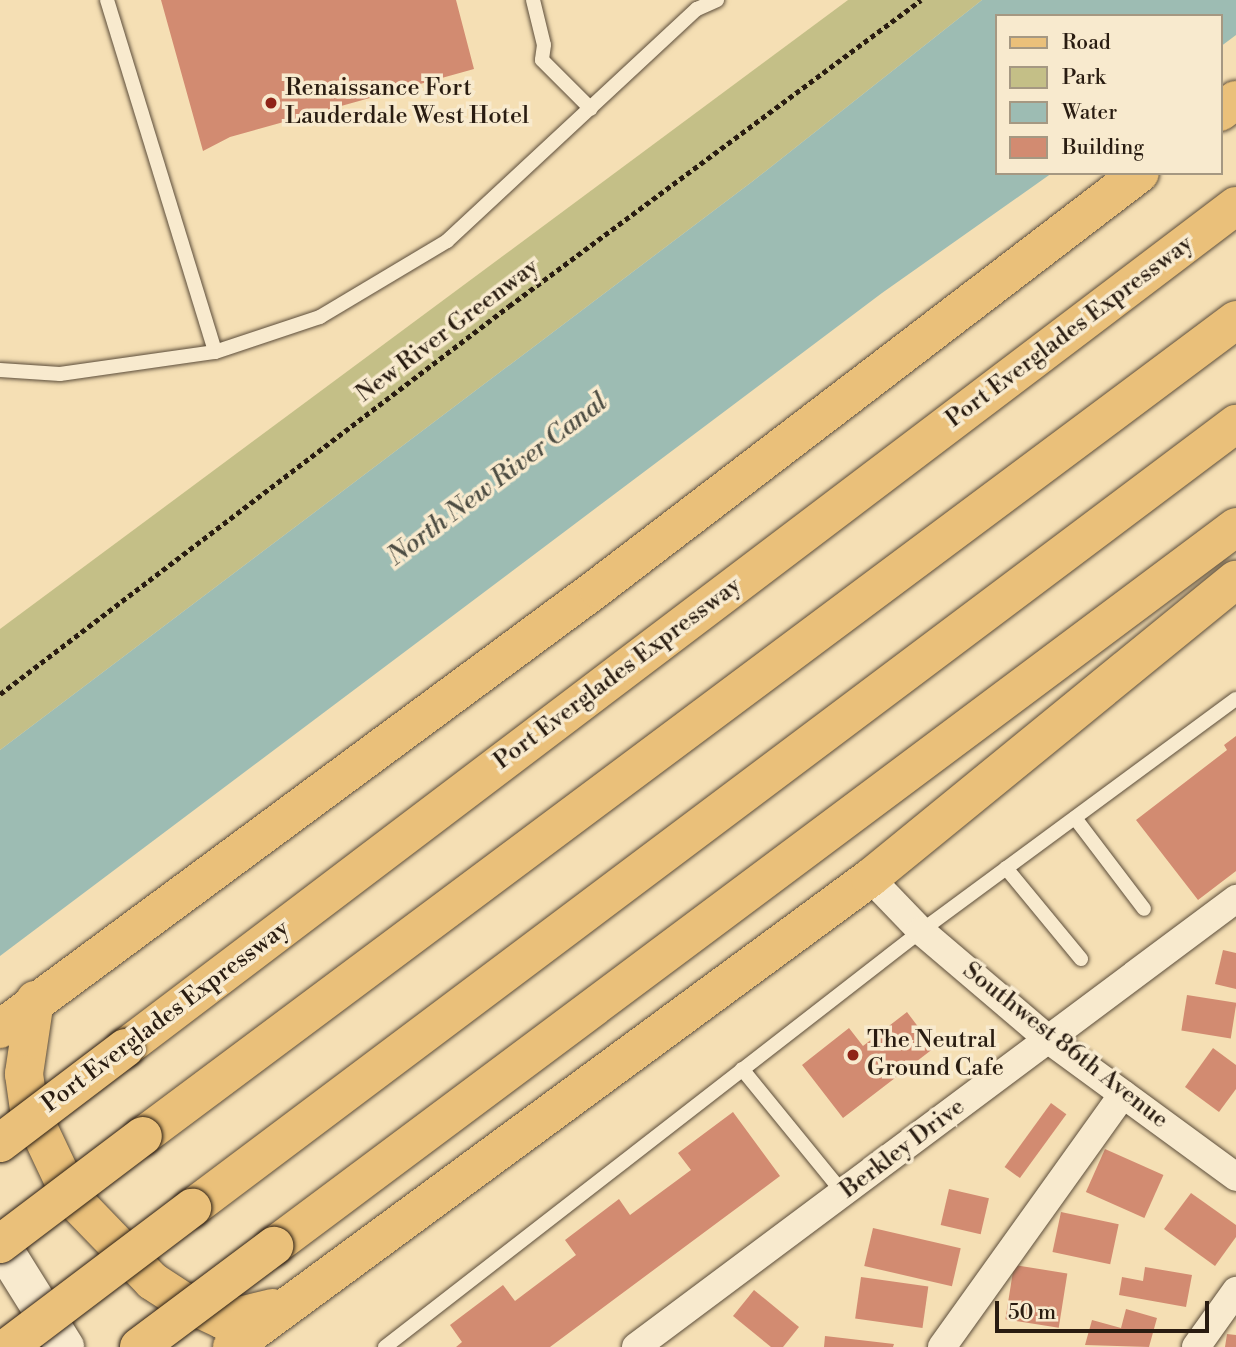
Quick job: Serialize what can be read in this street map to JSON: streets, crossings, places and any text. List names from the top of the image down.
{
  "streets": {
    "main road": ["Port Everglades Expressway"],
    "street": ["Southwest 86th Avenue", "Berkley Drive"],
    "path": ["New River Greenway"]
  },
  "crossings": [
    ["Southwest 86th Avenue", "Berkley Drive"]
  ],
  "water": ["North New River Canal"],
  "places": ["Renaissance Fort Lauderdale West Hotel", "The Neutral Ground Cafe"],
  "legend": [
    "Road",
    "Park",
    "Water",
    "Building"
  ],
  "scale_bar": "50 m"
}
